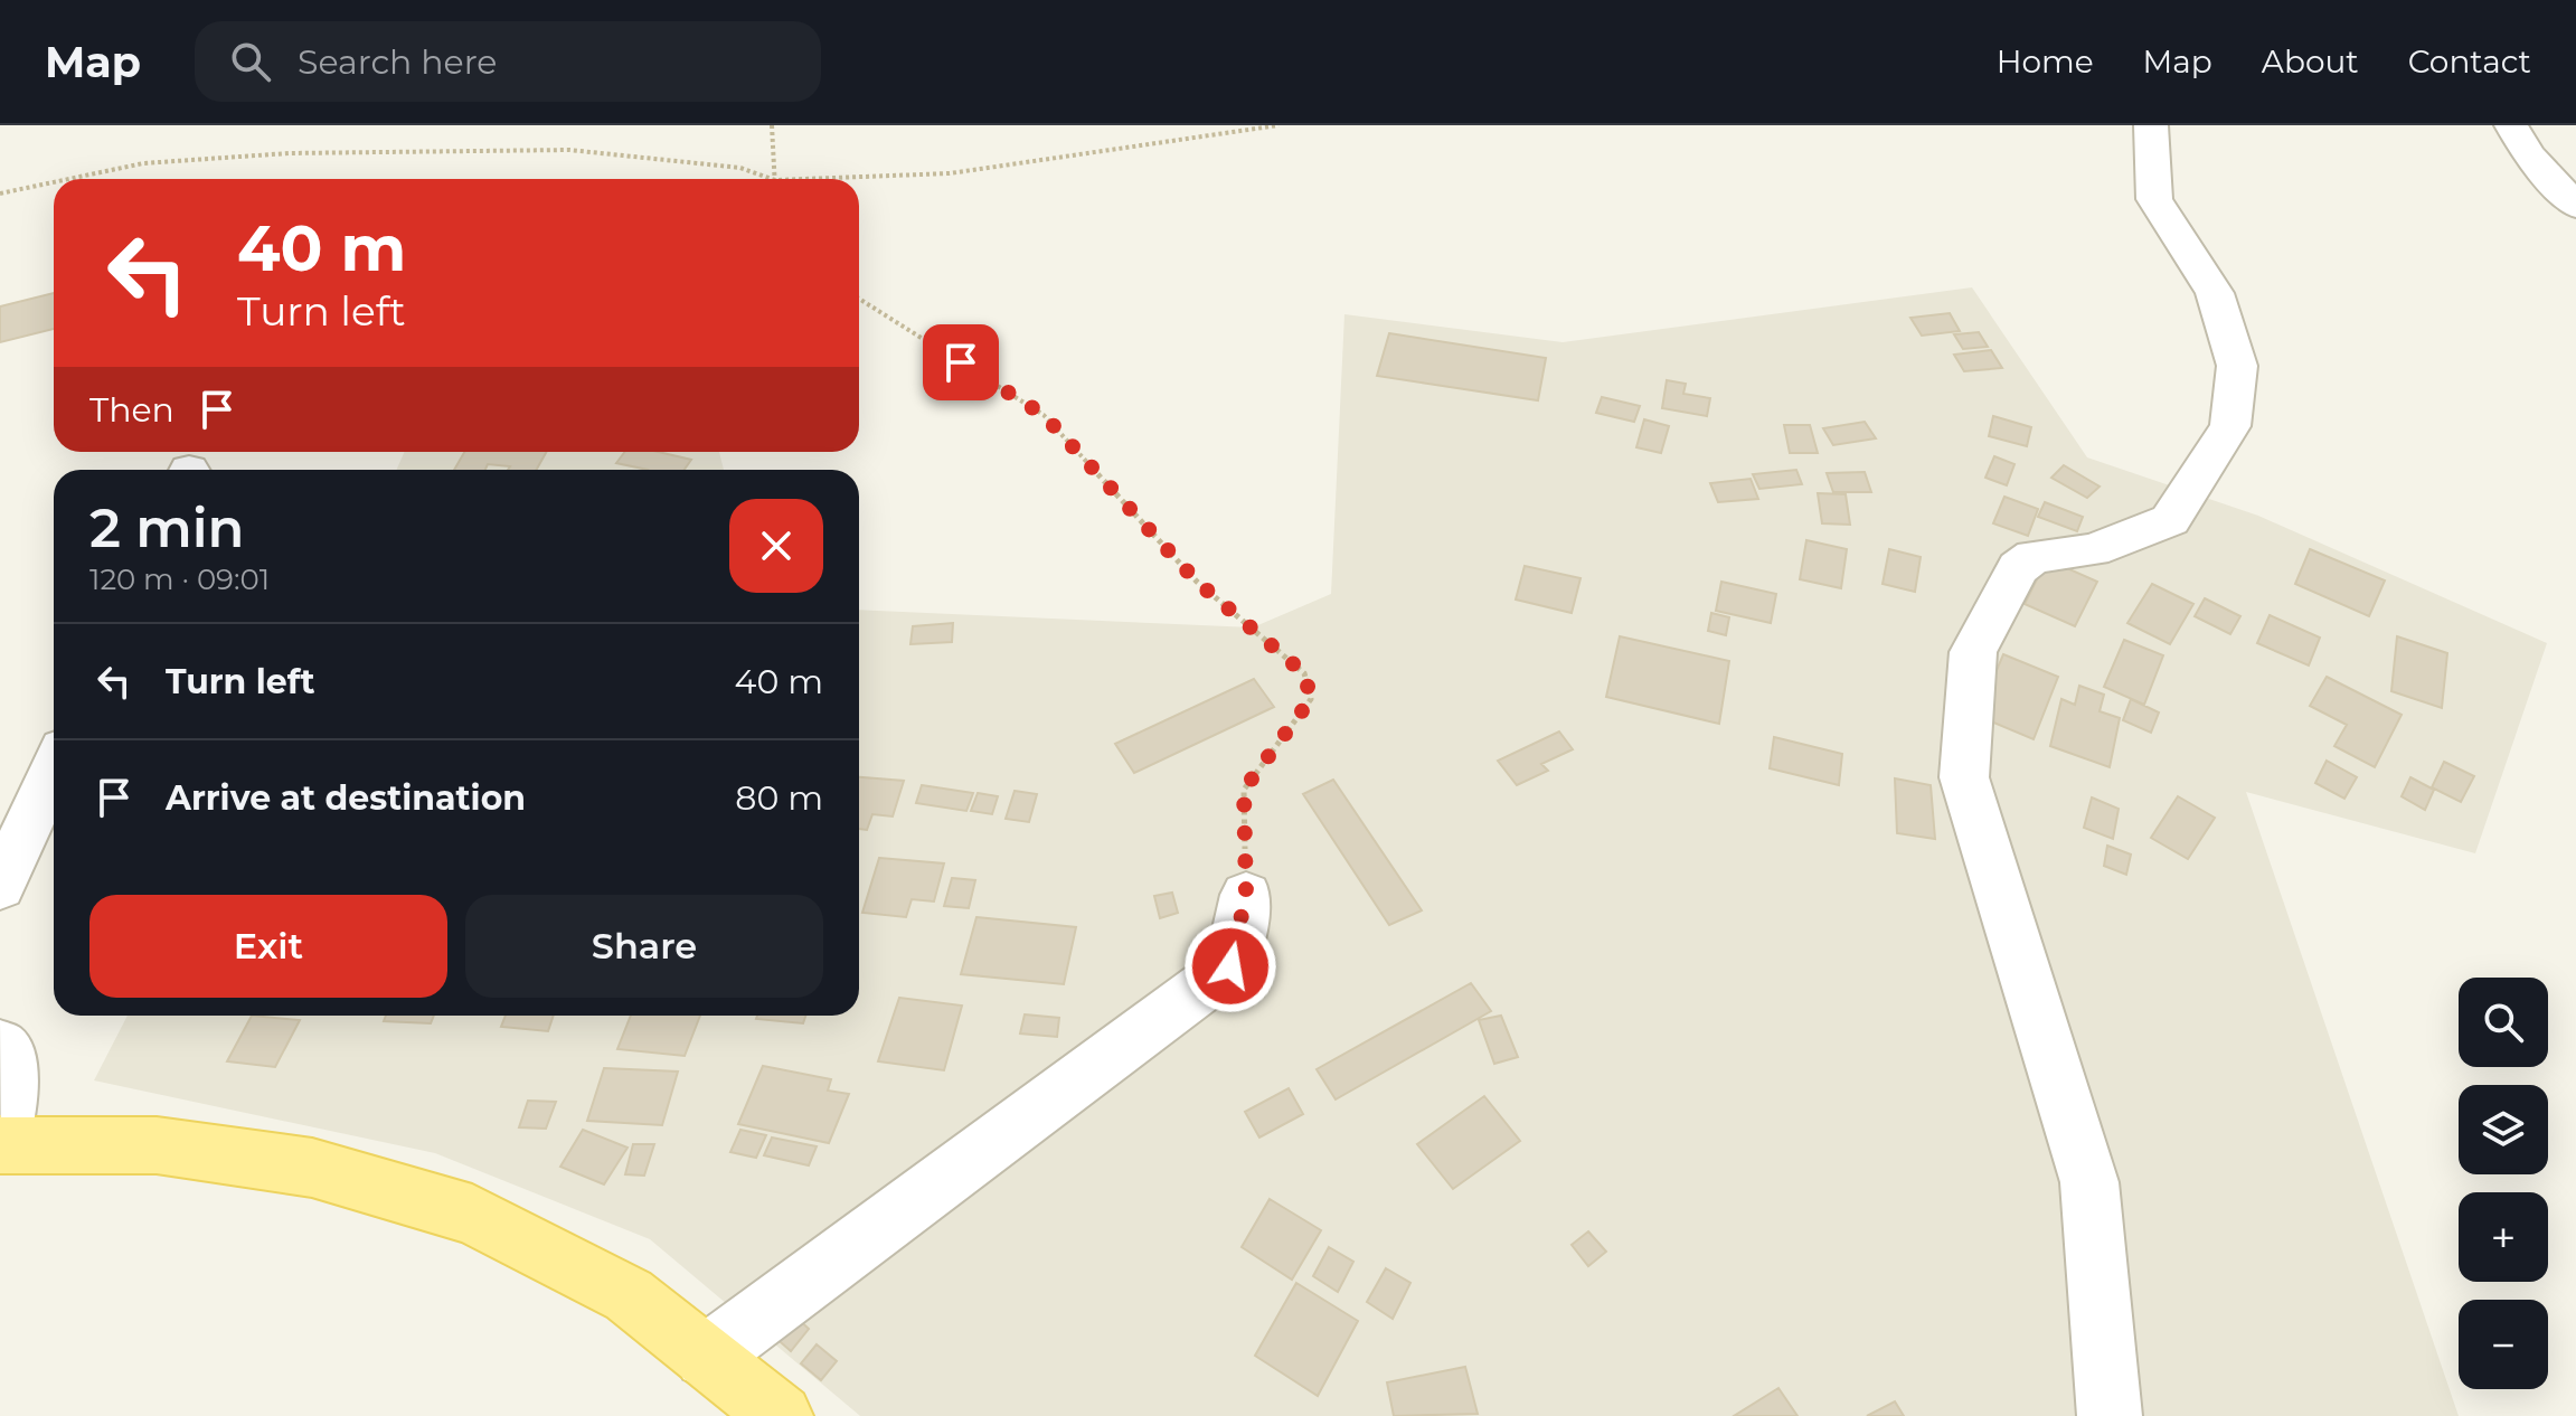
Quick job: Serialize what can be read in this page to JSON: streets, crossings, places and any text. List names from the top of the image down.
{
  "page": {
    "header": "Map",
    "search": "Search here",
    "nav": [
      "Home",
      "Map",
      "About",
      "Contact"
    ],
    "turn": ["40 m", "Turn left"],
    "then": "Then",
    "heading": ["2 min", "120 m · 09:01"],
    "list": [
      {
        "name": "Turn left",
        "value": "40 m"
      },
      {
        "name": "Arrive at destination",
        "value": "80 m"
      }
    ],
    "buttons": ["Exit", "Share"],
    "map_buttons": ["+", "−"]
  }
}
